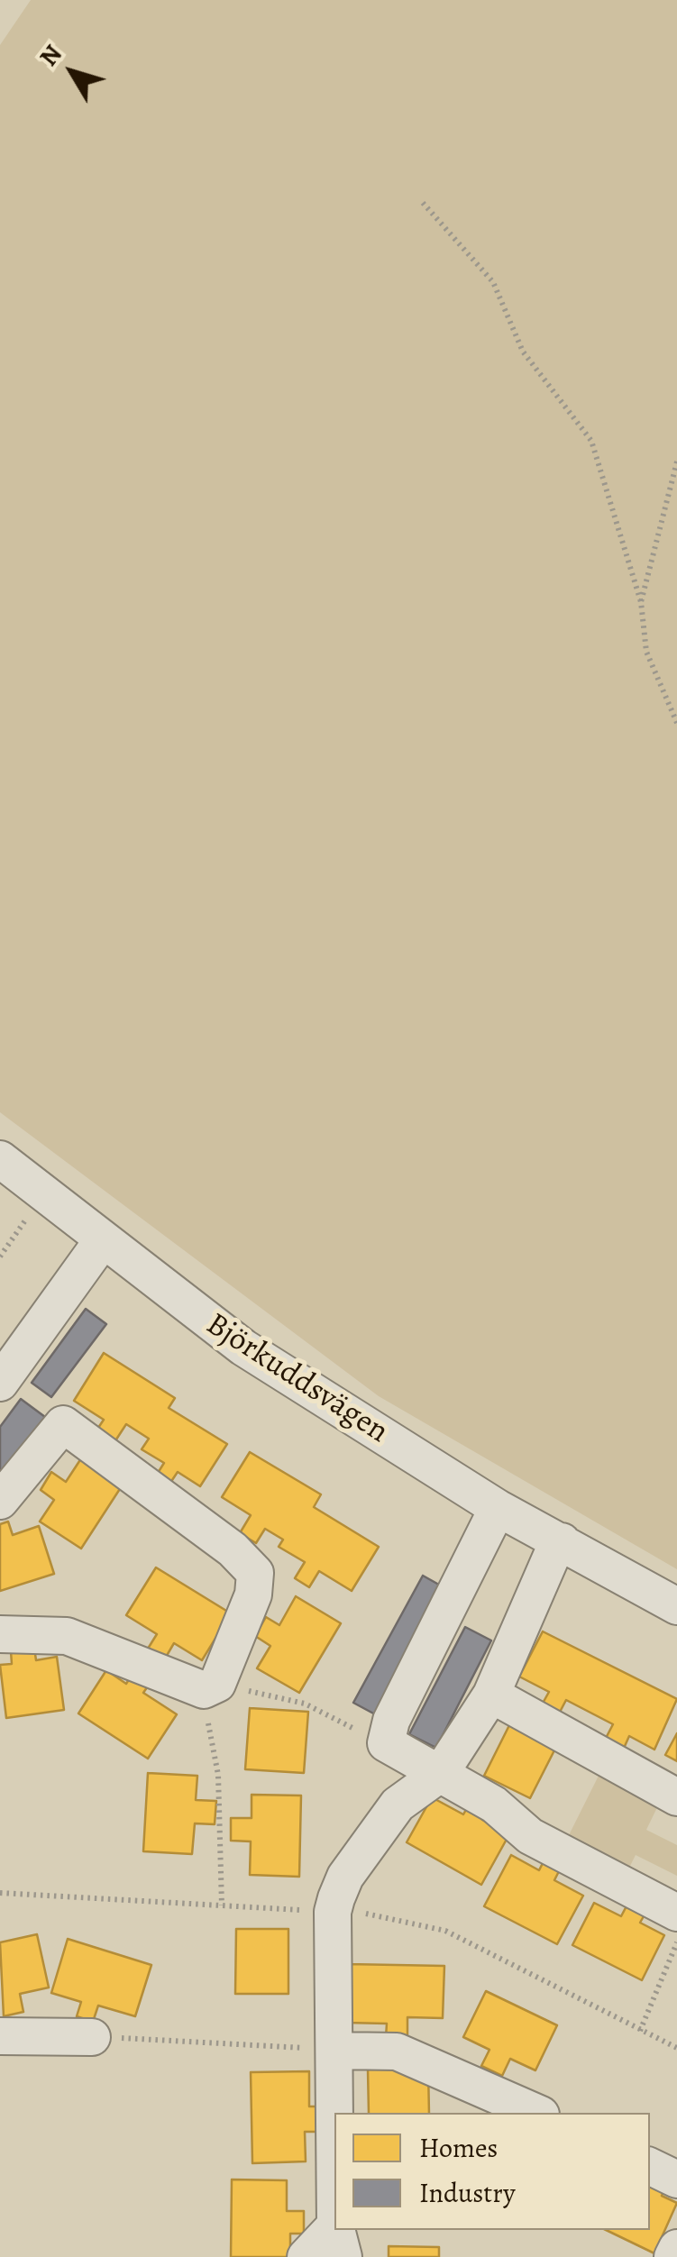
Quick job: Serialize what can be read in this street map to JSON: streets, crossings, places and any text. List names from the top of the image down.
{
  "streets": {
    "street": ["Björkuddsvägen"]
  },
  "legend": ["Homes", "Industry"],
  "north": "top left"
}
